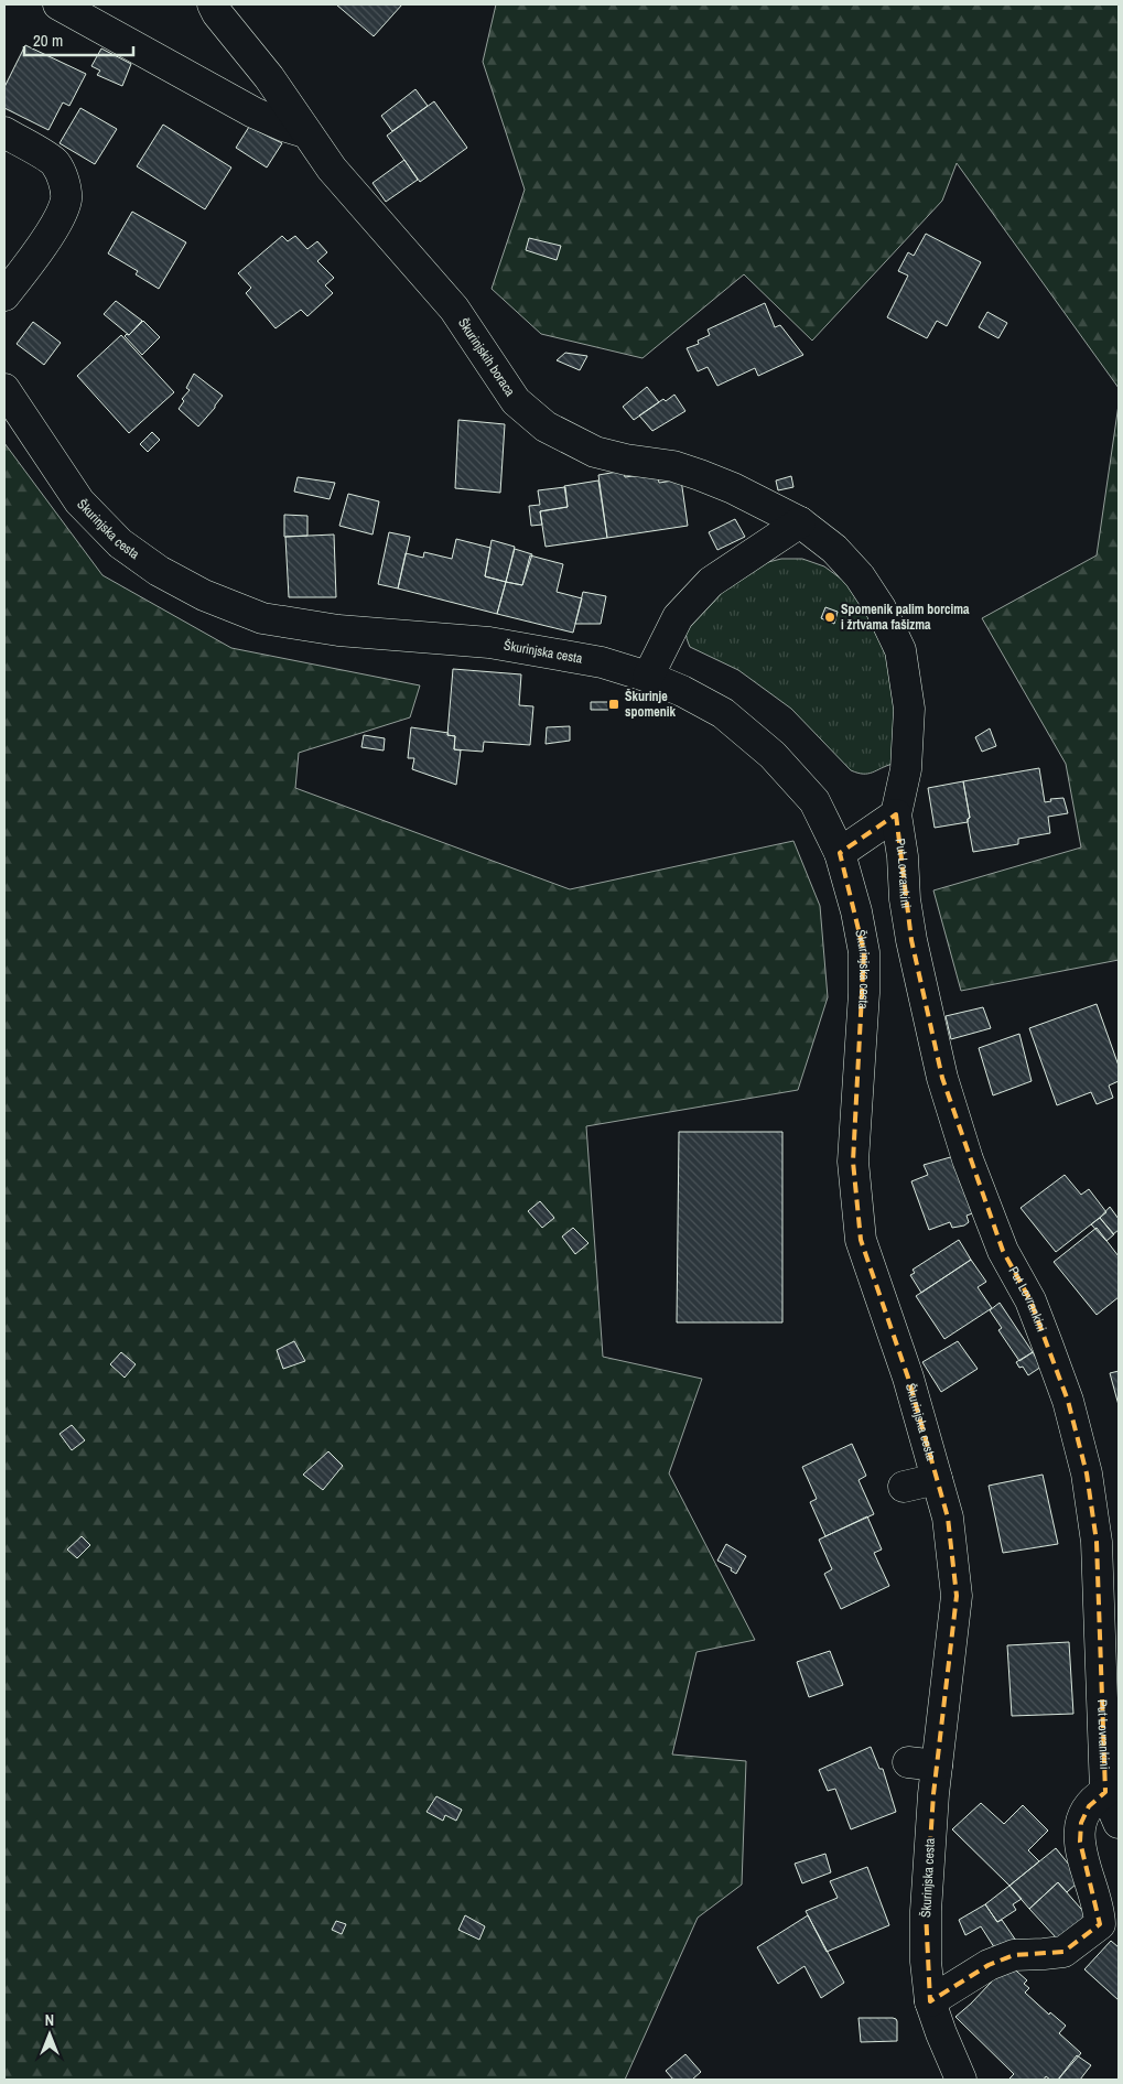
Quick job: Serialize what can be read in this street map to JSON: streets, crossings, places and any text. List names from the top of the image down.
{
  "streets": {
    "street": ["Škurinjskih boraca", "Škurinjska cesta", "Put Lovrankini"]
  },
  "crossings": [
    ["Škurinjskih boraca", "Put Lovrankini"]
  ],
  "places": {
    "other": ["Spomenik palim borcima i žrtvama fašizma"],
    "transit": ["Škurinje spomenik"]
  },
  "scale_bar": "20 m",
  "north": "top"
}
